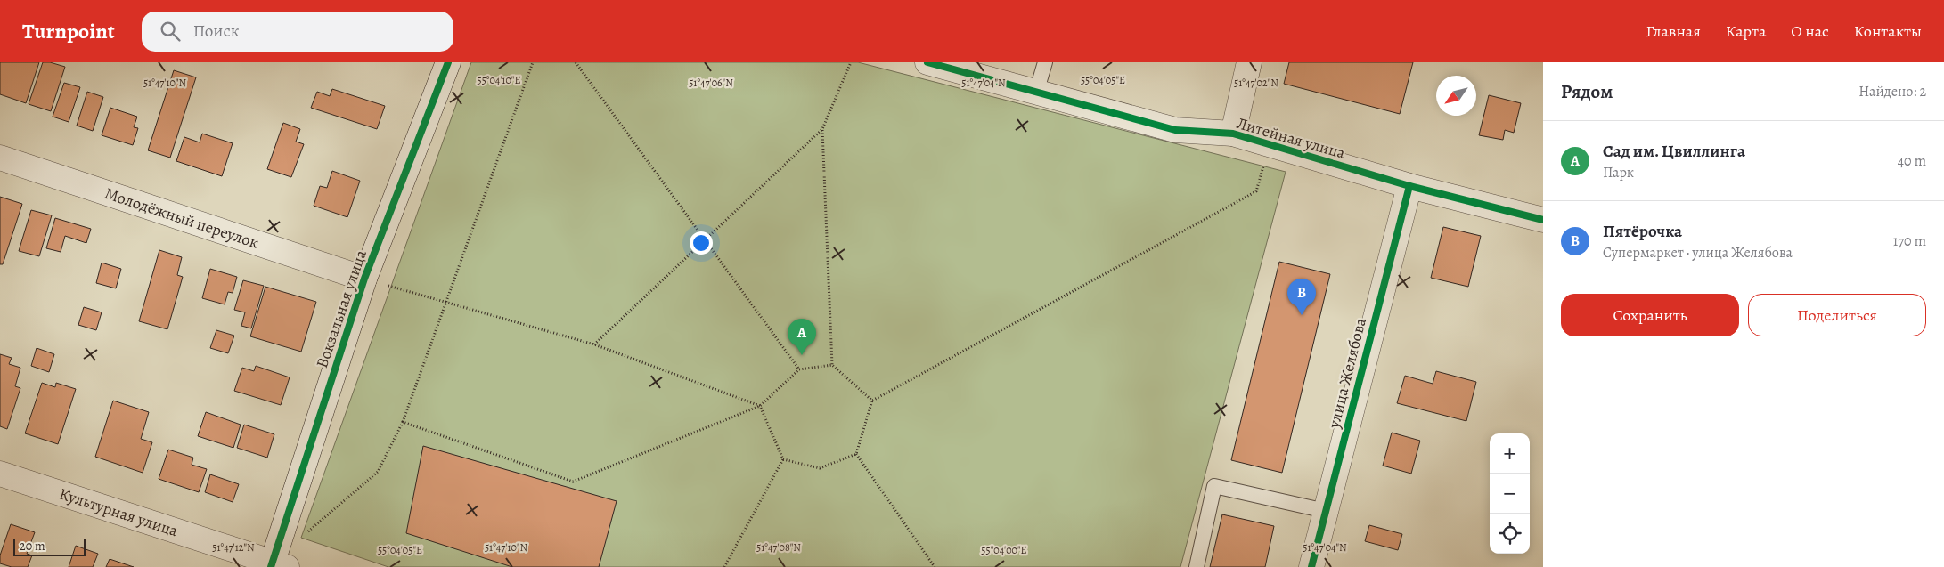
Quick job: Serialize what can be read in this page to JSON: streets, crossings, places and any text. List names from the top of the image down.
{
  "streets": {
    "street": [
      "Литейная улица",
      "Молодёжный переулок",
      "Вокзальная улица",
      "улица Желябова",
      "Культурная улица"
    ]
  },
  "crossings": [
    ["Литейная улица", "улица Желябова"],
    ["Молодёжный переулок", "Вокзальная улица"],
    ["Вокзальная улица", "Культурная улица"]
  ],
  "scale_bar": "20 m",
  "north": "bottom left",
  "page": {
    "header": "Turnpoint",
    "search": "Поиск",
    "nav": [
      "Главная",
      "Карта",
      "О нас",
      "Контакты"
    ],
    "heading": ["Рядом", "Найдено: 2"],
    "list": [
      {
        "mark": "A",
        "name": "Сад им. Цвиллинга",
        "note": "Парк",
        "value": "40 m"
      },
      {
        "mark": "B",
        "name": "Пятёрочка",
        "note": "Супермаркет · улица Желябова",
        "value": "170 m"
      }
    ],
    "pins": ["B", "A"],
    "buttons": ["Сохранить", "Поделиться"],
    "map_buttons": ["+", "−"],
    "scale": "20 m"
  },
  "coordinates": [
    "55°04'05\"E",
    "55°04'10\"E",
    "51°47'02\"N",
    "51°47'10\"N",
    "51°47'06\"N",
    "51°47'04\"N",
    "51°47'12\"N",
    "51°47'08\"N",
    "55°04'00\"E"
  ]
}
